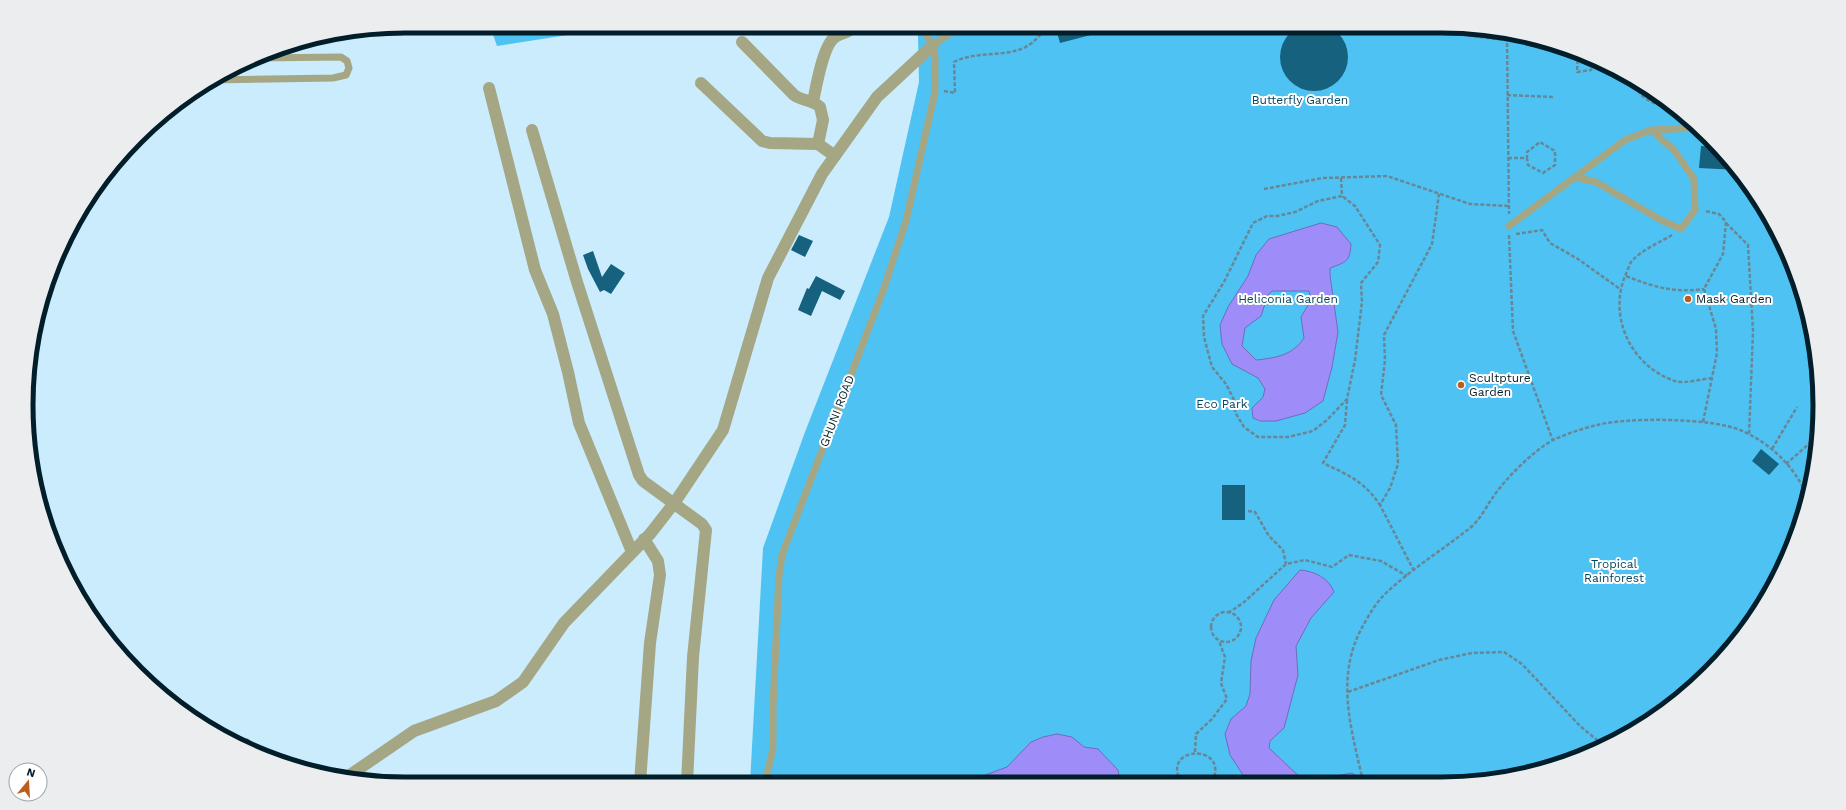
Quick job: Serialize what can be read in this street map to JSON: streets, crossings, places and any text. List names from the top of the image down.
{
  "streets": {
    "lane": ["GHUNI ROAD"]
  },
  "parks": [
    "Butterfly Garden",
    "Heliconia Garden",
    "Eco Park",
    "Tropical Rainforest"
  ],
  "places": ["Mask Garden", "Scultpture Garden"],
  "north": "top"
}
